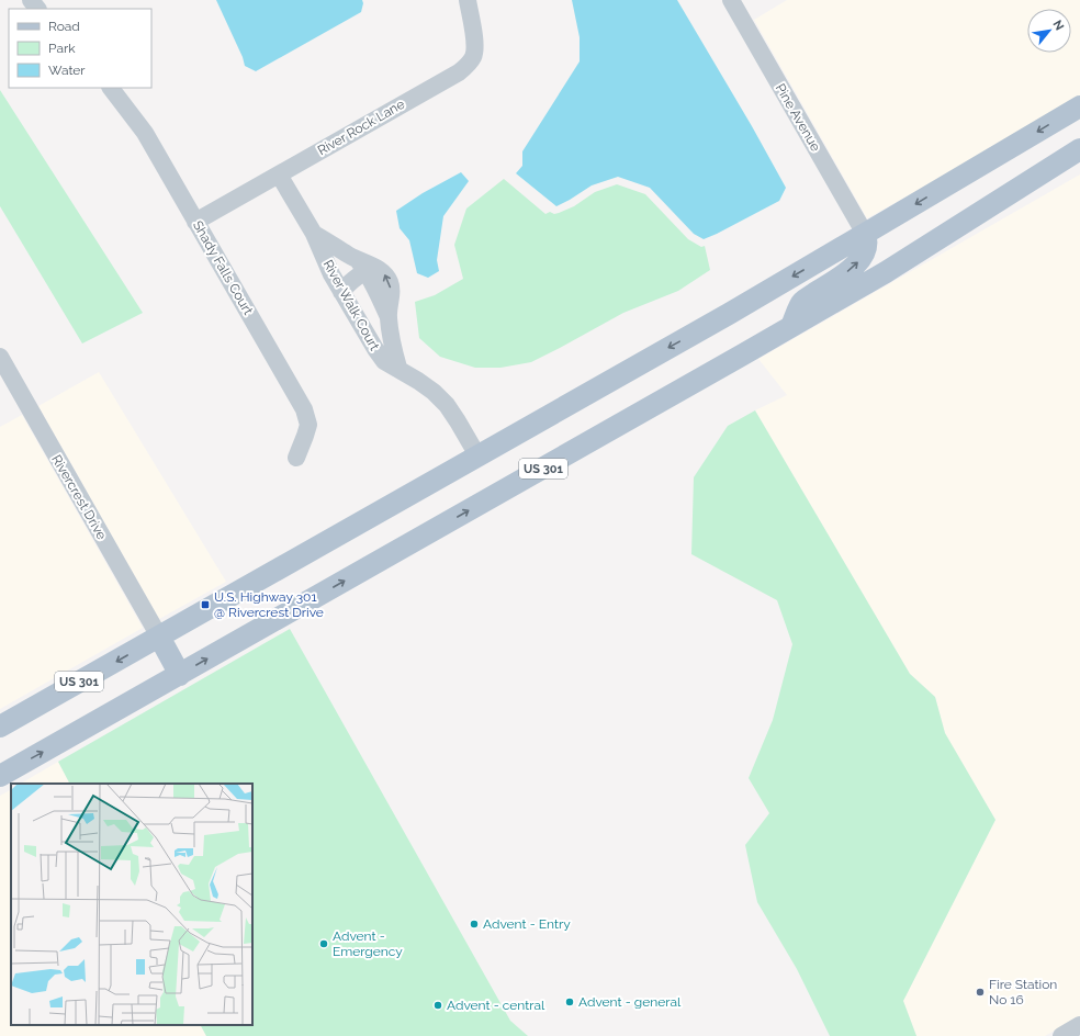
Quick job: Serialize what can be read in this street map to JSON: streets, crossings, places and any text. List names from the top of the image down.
{
  "streets": {
    "main road": ["US 301"],
    "street": [
      "Pine Avenue",
      "River Rock Lane",
      "Shady Falls Court",
      "River Walk Court",
      "Rivercrest Drive"
    ]
  },
  "crossings": [
    ["Pine Avenue", "US 301"],
    ["River Rock Lane", "Shady Falls Court"],
    ["River Rock Lane", "River Walk Court"],
    ["River Walk Court", "US 301"],
    ["US 301", "Rivercrest Drive"]
  ],
  "places": {
    "transit": ["U.S. Highway 301 @ Rivercrest Drive"],
    "other": [
      "Advent - Entry",
      "Advent - Emergency",
      "Fire Station No 16",
      "Advent - general",
      "Advent - central"
    ]
  },
  "legend": ["Road", "Park", "Water"],
  "north": "top right"
}
